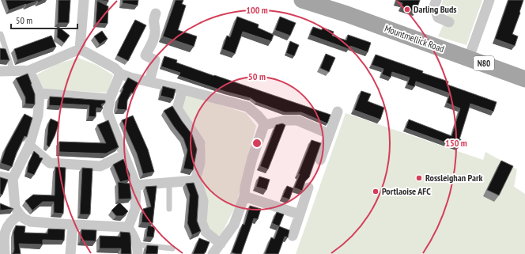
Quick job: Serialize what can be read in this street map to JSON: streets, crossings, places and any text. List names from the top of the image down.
{
  "streets": {
    "main road": ["Mountmellick Road", "N80"]
  },
  "places": ["Darling Buds", "Rossleighan Park", "Portlaoise AFC"],
  "scale_bar": "50 m",
  "rings": ["100 m", "50 m", "150 m"]
}
